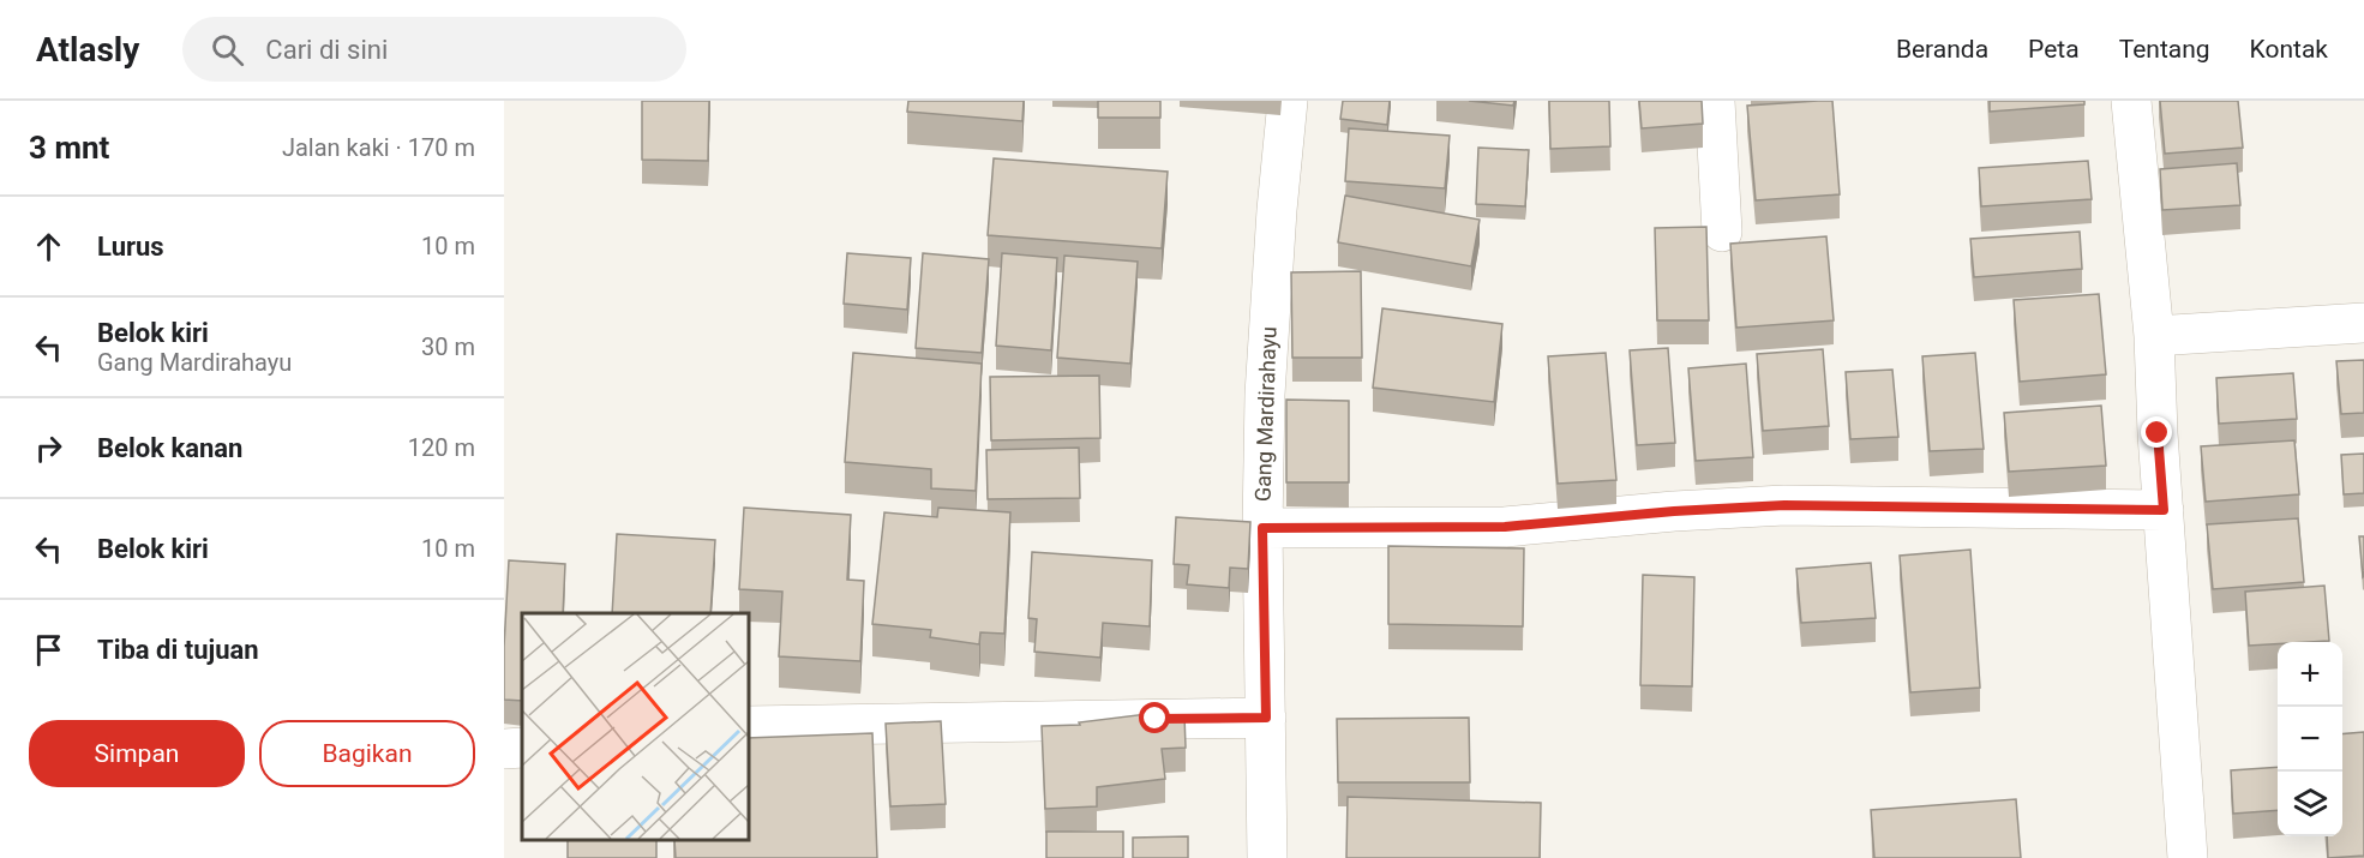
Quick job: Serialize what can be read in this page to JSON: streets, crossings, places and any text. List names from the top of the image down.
{
  "streets": {
    "street": ["Gang Mardirahayu"]
  },
  "page": {
    "header": "Atlasly",
    "search": "Cari di sini",
    "nav": [
      "Beranda",
      "Peta",
      "Tentang",
      "Kontak"
    ],
    "heading": ["3 mnt", "Jalan kaki · 170 m"],
    "list": [
      ["Lurus", "10 m"],
      ["Belok kiri", "Gang Mardirahayu", "30 m"],
      ["Belok kanan", "120 m"],
      ["Belok kiri", "10 m"],
      "Tiba di tujuan"
    ],
    "map_buttons": ["+", "−"],
    "buttons": ["Simpan", "Bagikan"]
  }
}
